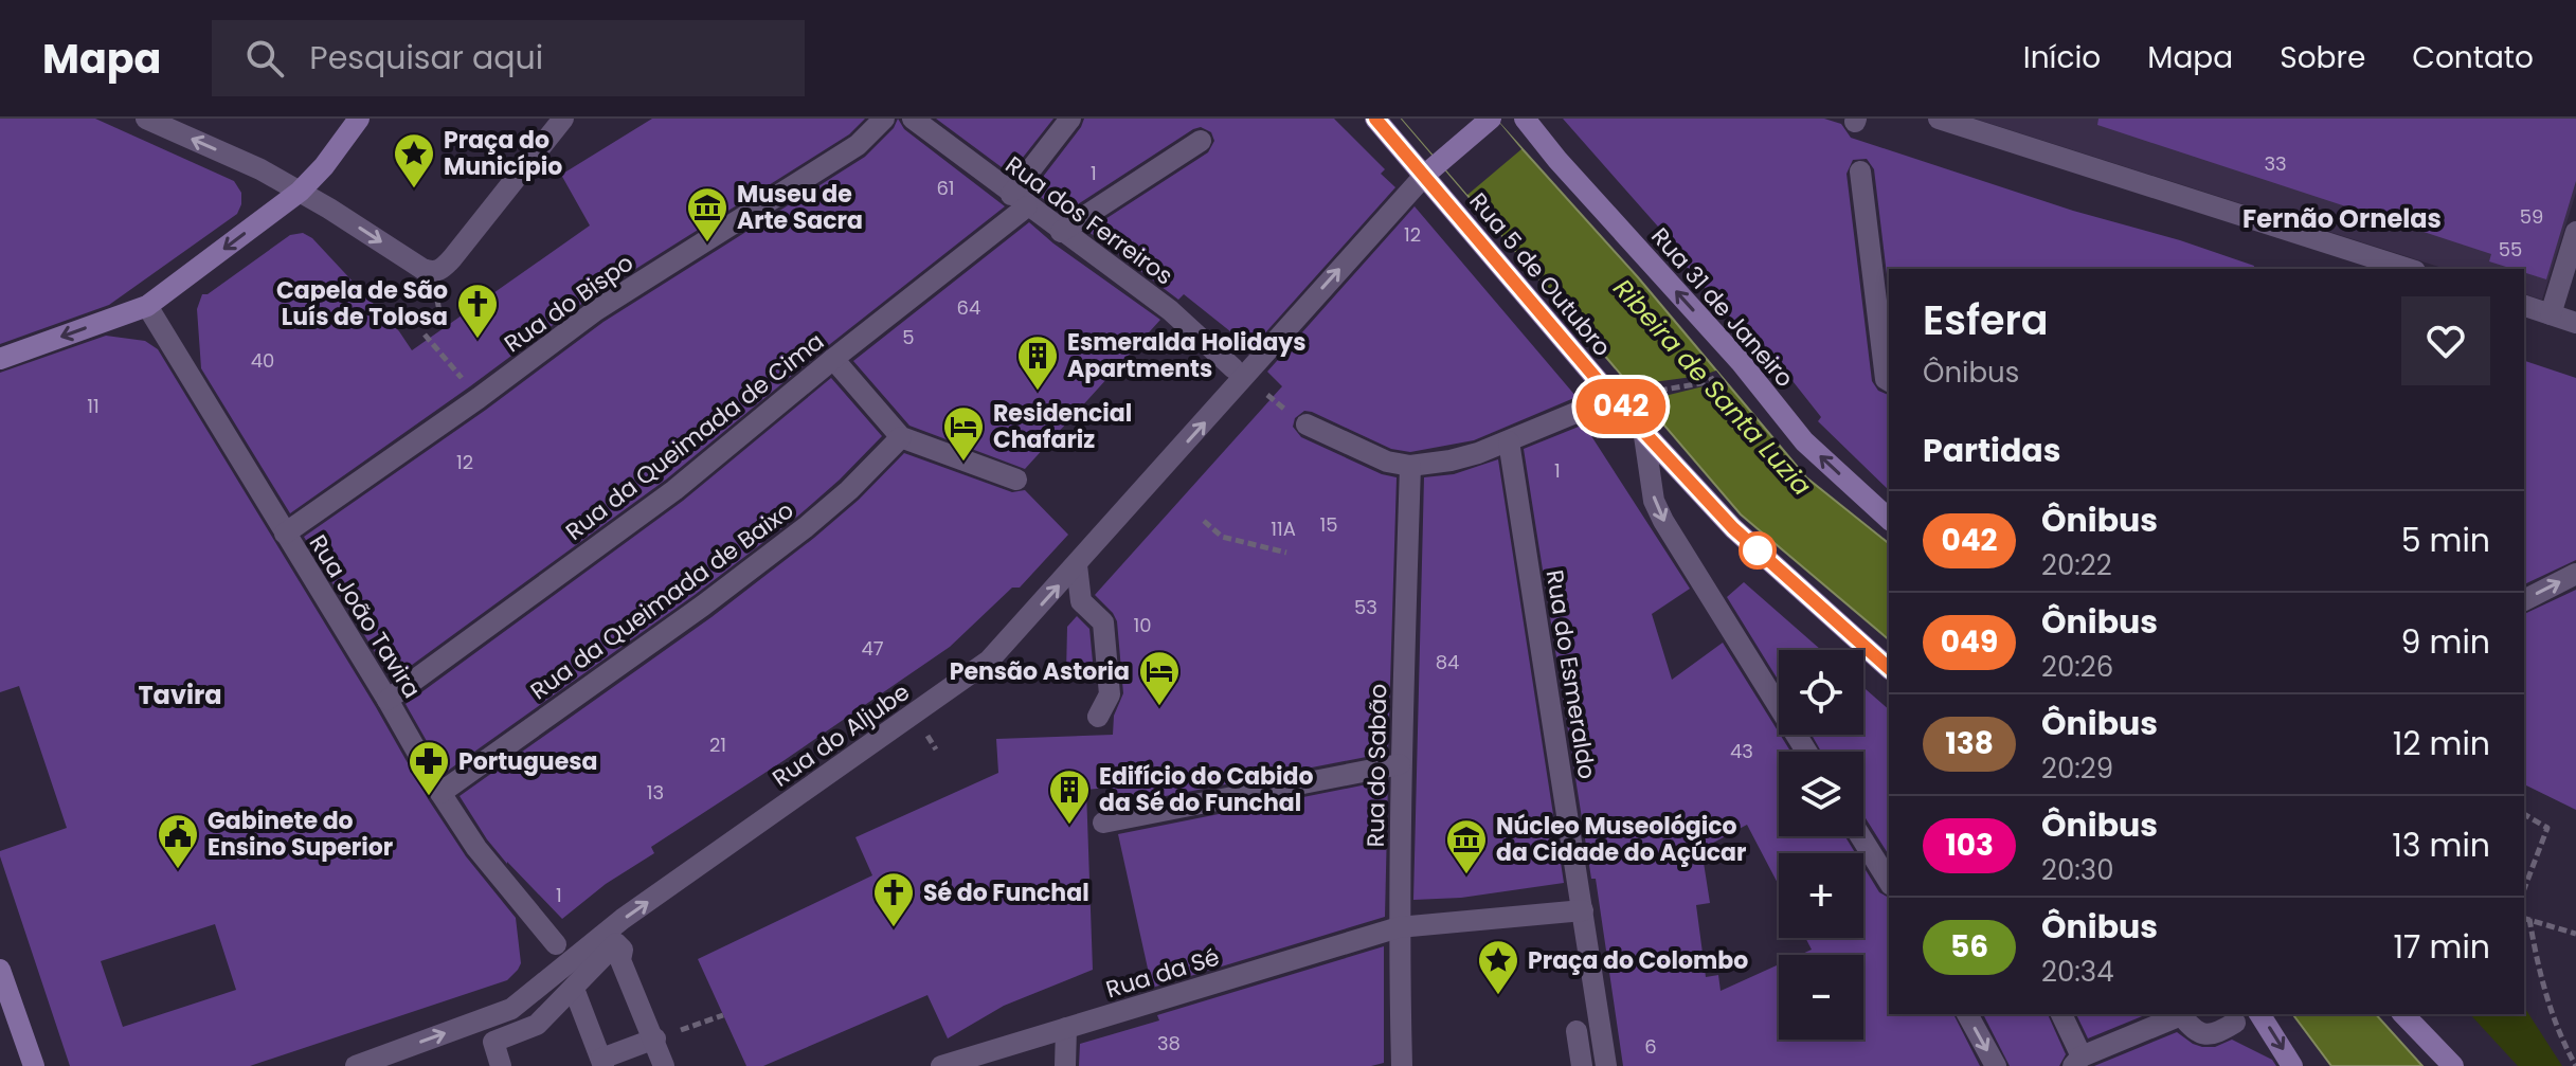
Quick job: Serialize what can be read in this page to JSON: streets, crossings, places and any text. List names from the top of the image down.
{
  "streets": {
    "main road": ["Rua 5 de Outubro", "Rua 31 de Janeiro"],
    "street": [
      "Rua dos Ferreiros",
      "Rua do Bispo",
      "Rua da Queimada de Cima",
      "Rua da Queimada de Baixo",
      "Rua João Tavira",
      "Rua do Esmeraldo",
      "Rua do Aljube",
      "Rua do Sabão",
      "Rua da Sé"
    ]
  },
  "crossings": [
    ["Rua dos Ferreiros", "Rua da Queimada de Cima"],
    ["Rua 5 de Outubro", "Rua do Aljube"],
    ["Rua do Bispo", "Rua João Tavira"],
    ["Rua da Queimada de Cima", "Rua João Tavira"],
    ["Rua da Queimada de Baixo", "Rua João Tavira"],
    ["Rua do Esmeraldo", "Rua da Sé"],
    ["Rua do Sabão", "Rua da Sé"]
  ],
  "one_way": ["Rua 31 de Janeiro", "Rua do Aljube"],
  "districts": ["Fernão Ornelas", "Tavira"],
  "water": ["Ribeira de Santa Luzia"],
  "places": {
    "place": ["Praça do Município", "Praça do Colombo"],
    "museum": ["Museu de Arte Sacra", "Núcleo Museológico da Cidade do Açúcar"],
    "church": ["Capela de São Luís de Tolosa", "Sé do Funchal"],
    "building": ["Esmeralda Holidays Apartments", "Edifício do Cabido da Sé do Funchal"],
    "hotel": ["Residencial Chafariz", "Pensão Astoria"],
    "pharmacy": ["Portuguesa"],
    "public building": ["Gabinete do Ensino Superior"]
  },
  "lines": ["bus line 042"],
  "house_numbers": [
    "33",
    "1",
    "61",
    "59",
    "12",
    "55",
    "64",
    "5",
    "40",
    "11",
    "12",
    "1",
    "15",
    "11A",
    "53",
    "10",
    "47",
    "84",
    "21",
    "43",
    "13",
    "1",
    "38",
    "6"
  ],
  "page": {
    "header": "Mapa",
    "search": "Pesquisar aqui",
    "nav": [
      "Início",
      "Mapa",
      "Sobre",
      "Contato"
    ],
    "on_map": "042",
    "heading": [
      ["Esfera", "Ônibus"],
      "Partidas"
    ],
    "list": [
      {
        "mark": "042",
        "name": "Ônibus",
        "note": "20:22",
        "value": "5 min"
      },
      {
        "mark": "049",
        "name": "Ônibus",
        "note": "20:26",
        "value": "9 min"
      },
      {
        "mark": "138",
        "name": "Ônibus",
        "note": "20:29",
        "value": "12 min"
      },
      {
        "mark": "103",
        "name": "Ônibus",
        "note": "20:30",
        "value": "13 min"
      },
      {
        "mark": "56",
        "name": "Ônibus",
        "note": "20:34",
        "value": "17 min"
      }
    ],
    "map_buttons": ["+", "−"]
  }
}
